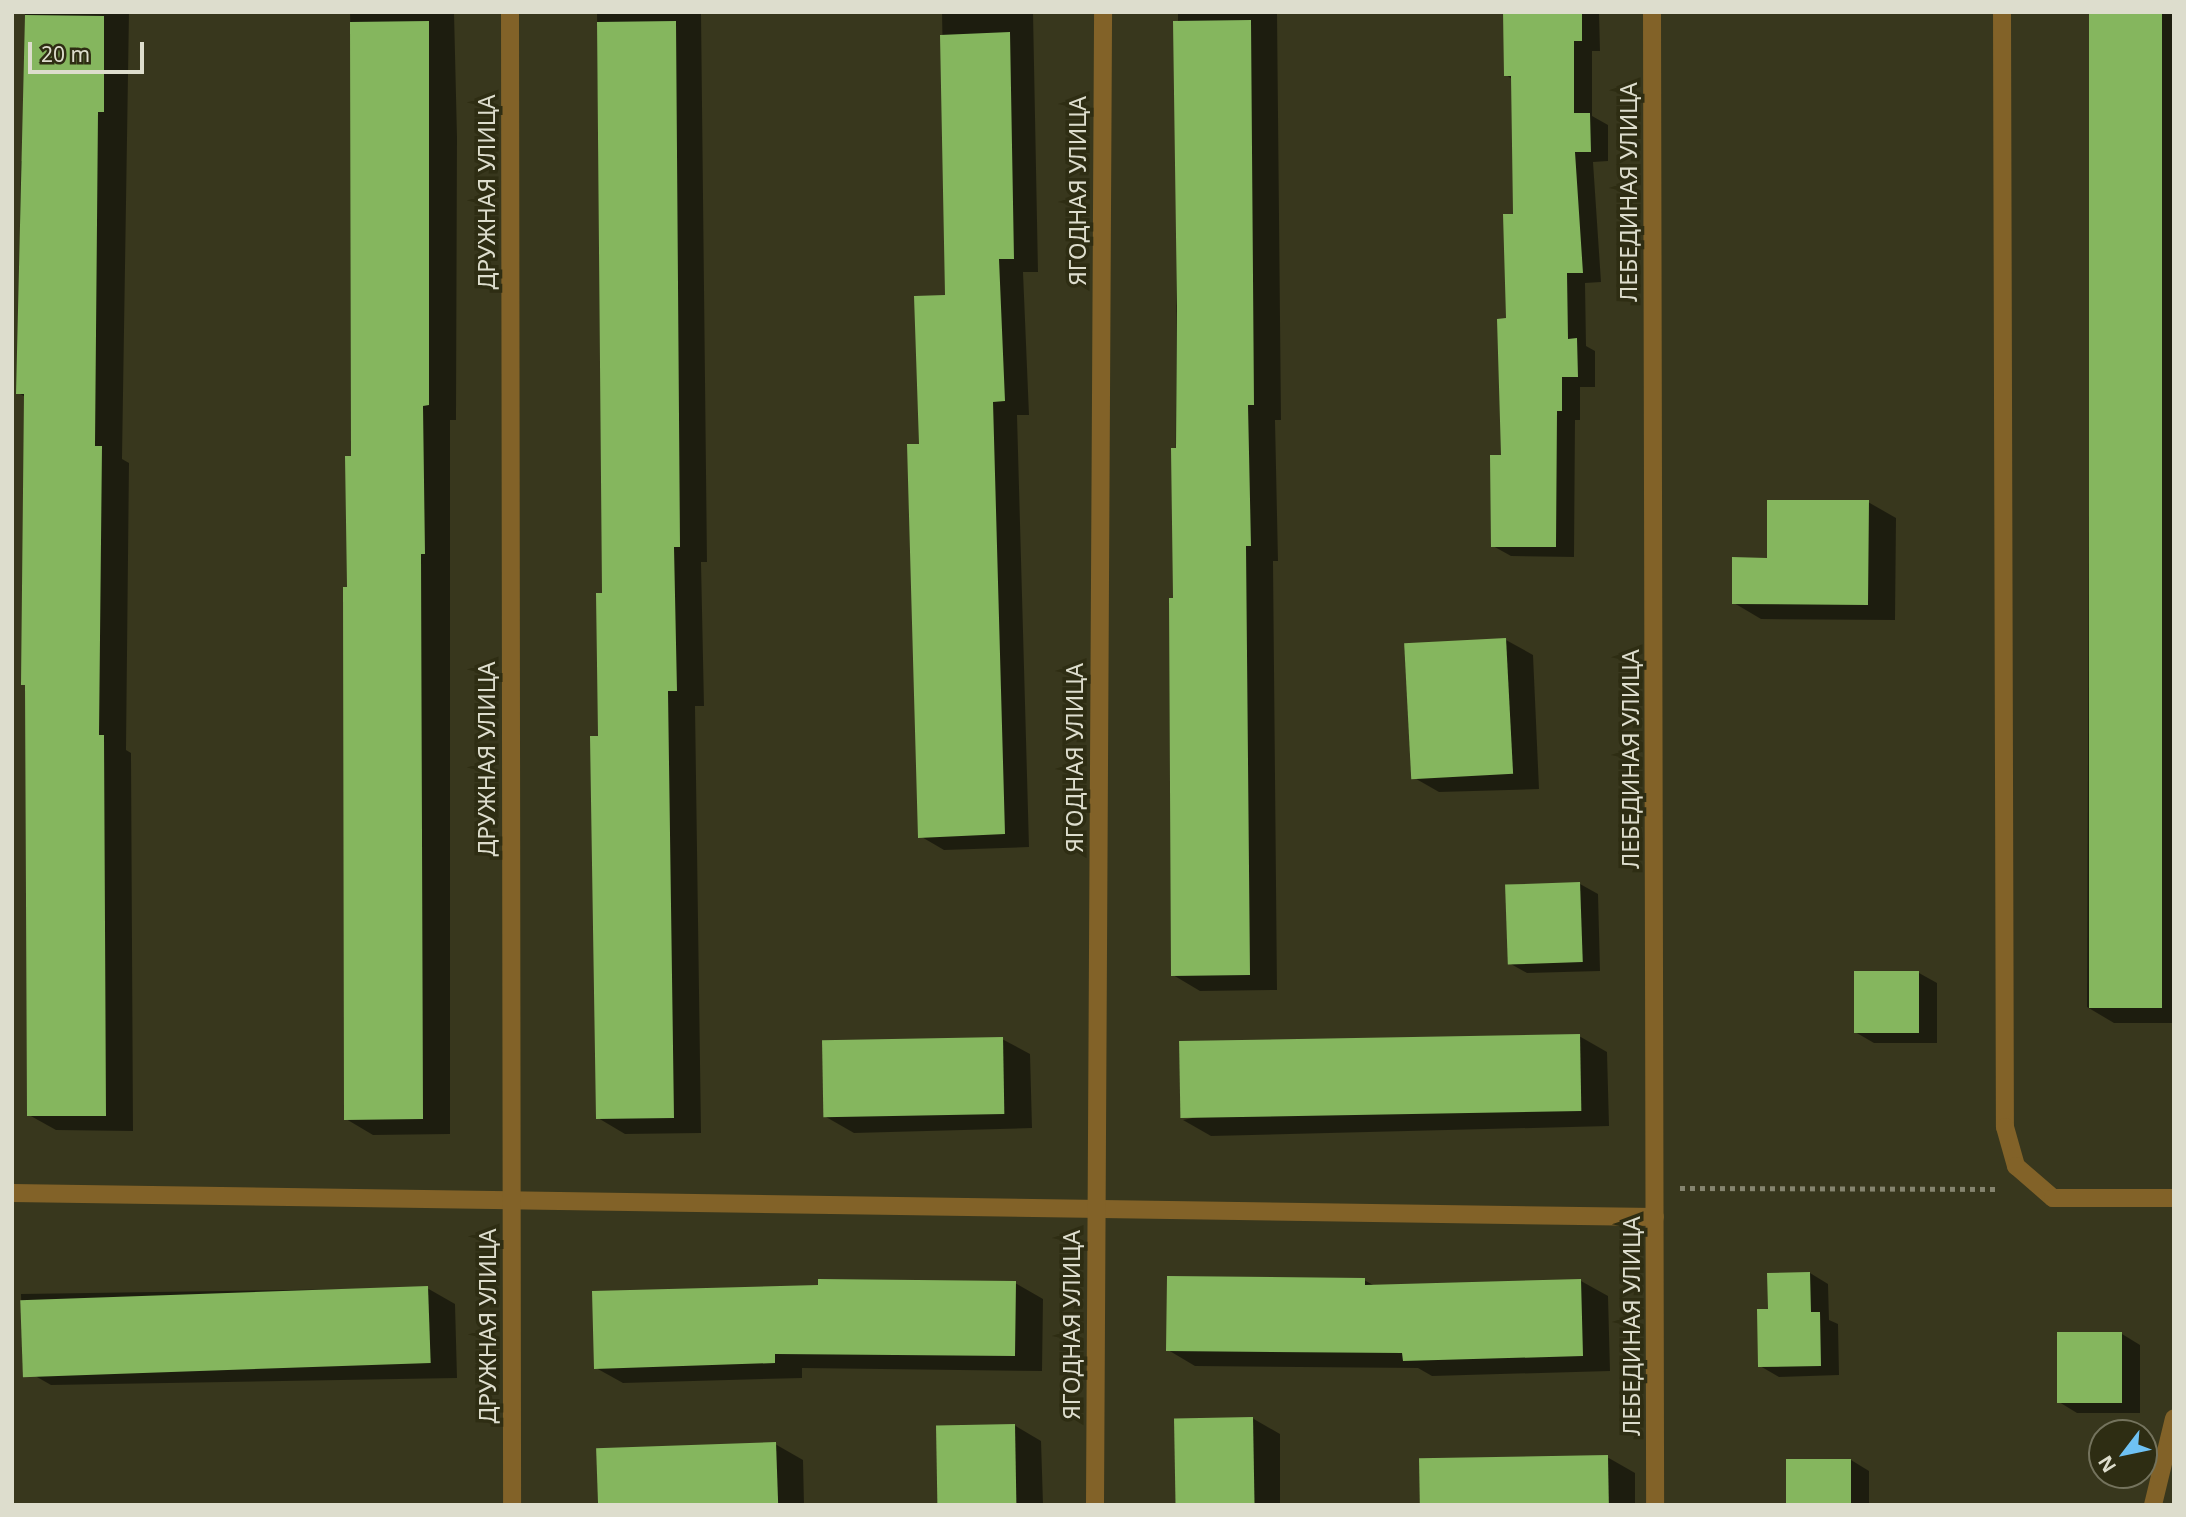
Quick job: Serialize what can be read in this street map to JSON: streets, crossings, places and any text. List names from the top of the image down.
{
  "streets": {
    "street": ["ЯГОДНАЯ УЛИЦА", "ДРУЖНАЯ УЛИЦА", "ЛЕБЕДИНАЯ УЛИЦА"]
  },
  "scale_bar": "20 m",
  "north": "bottom left"
}
